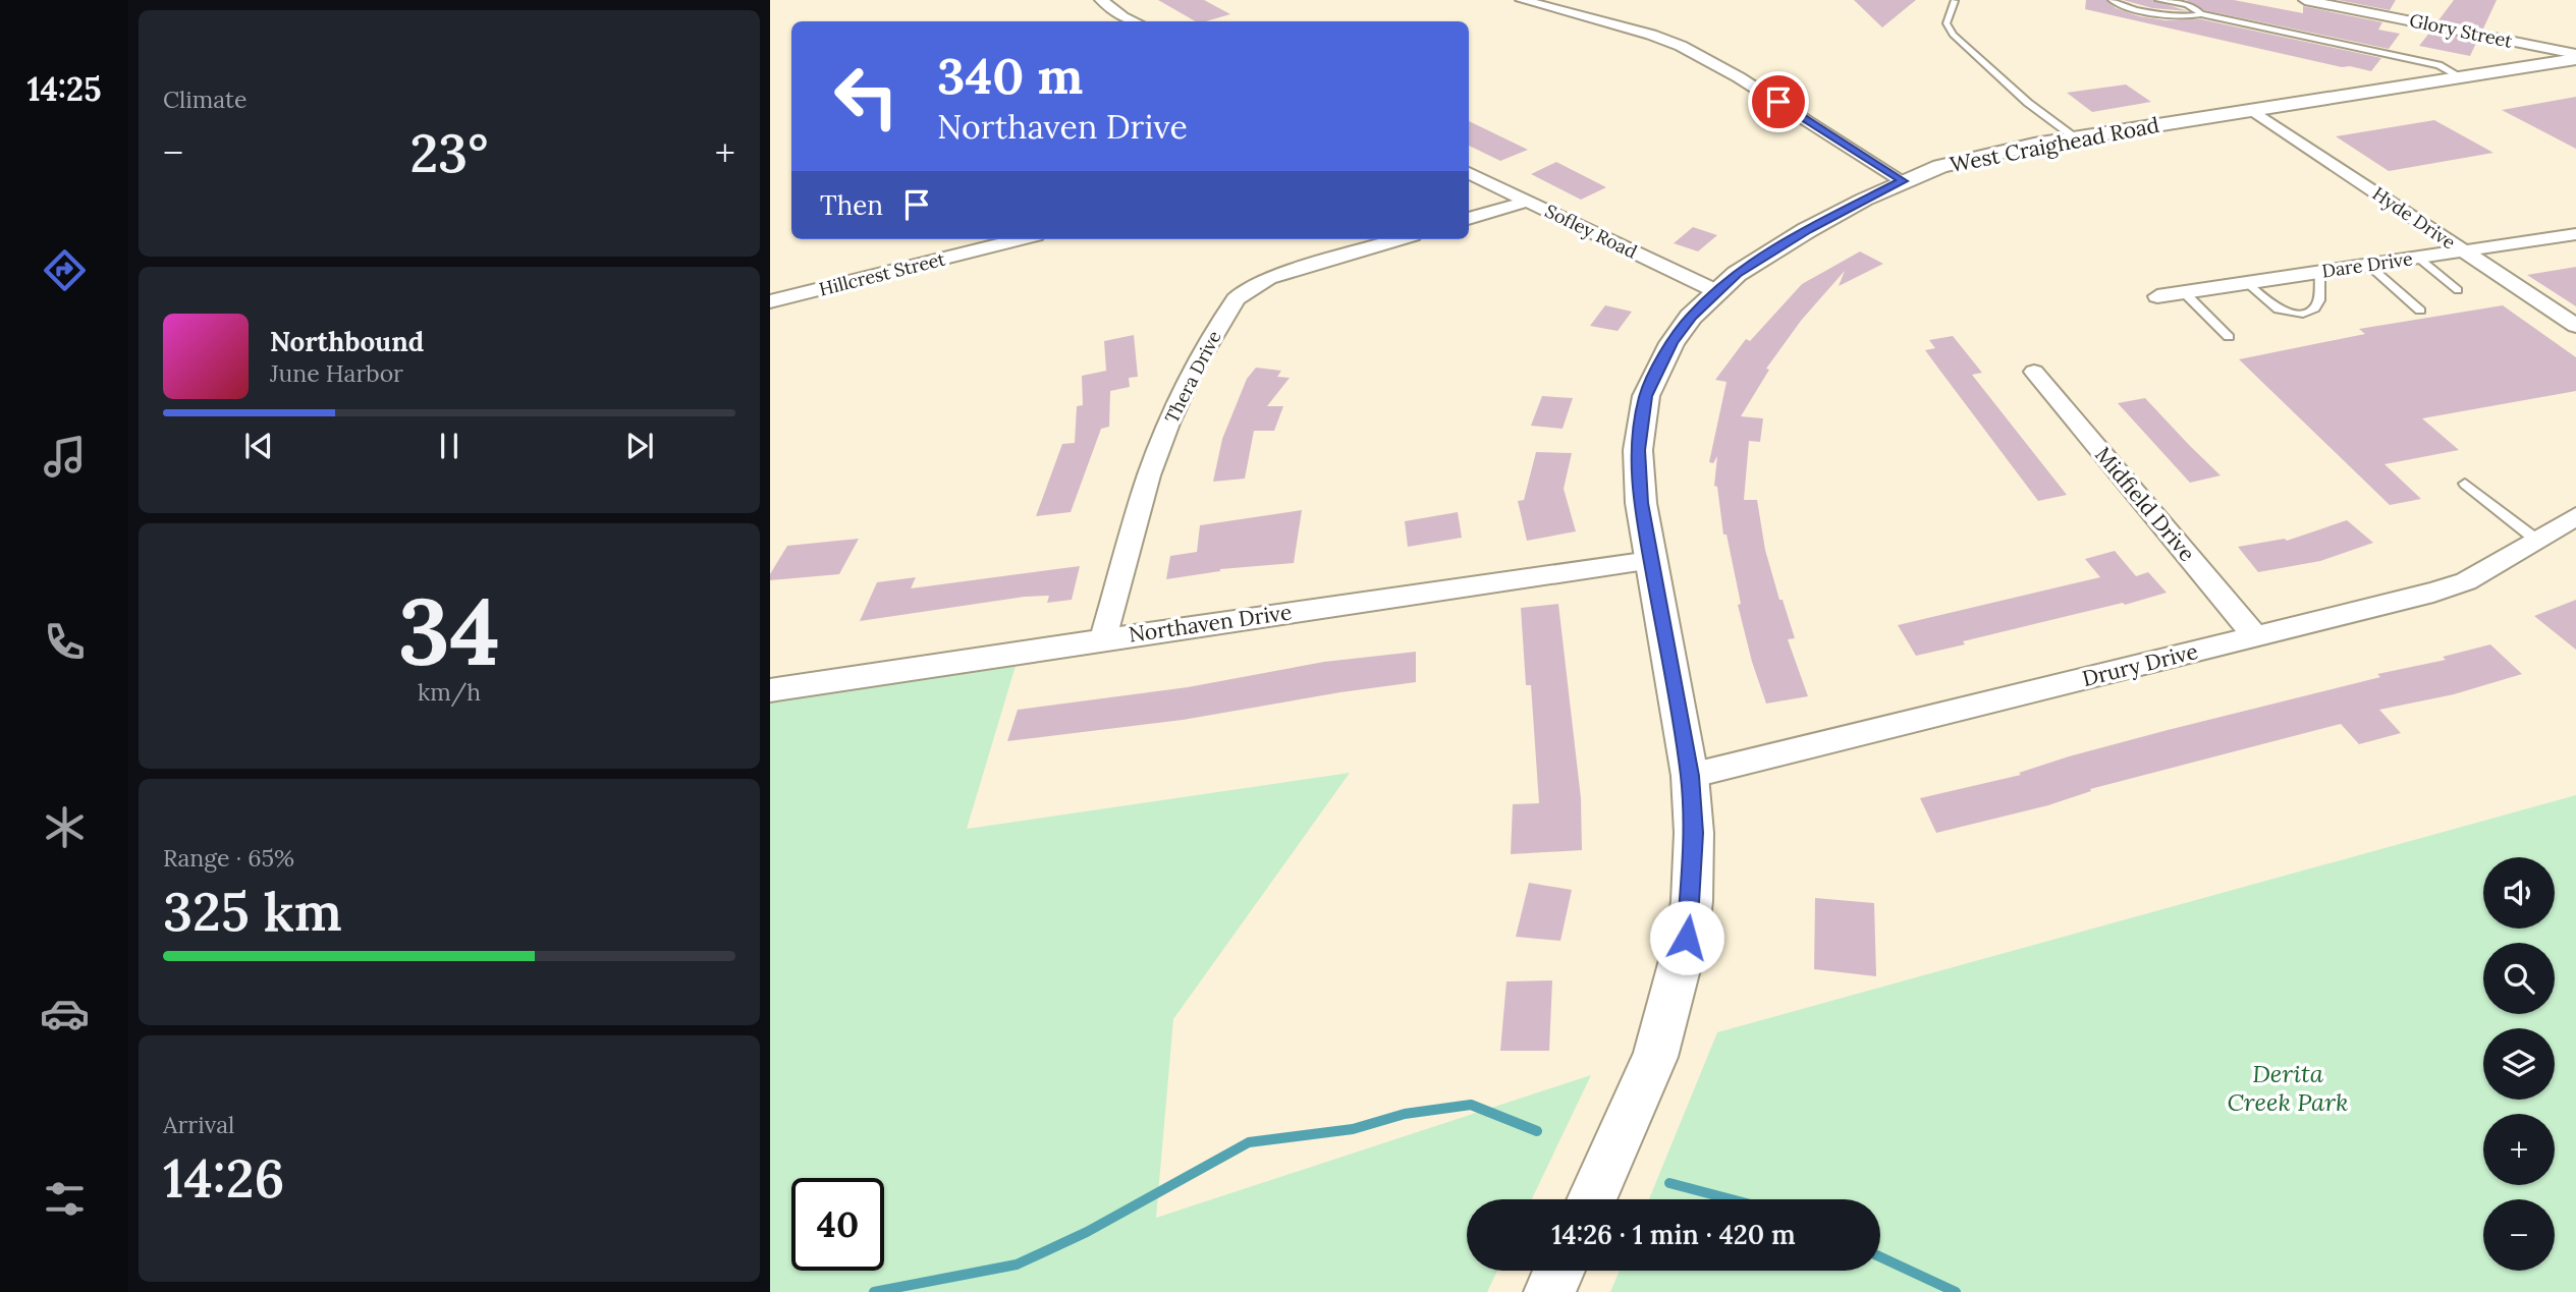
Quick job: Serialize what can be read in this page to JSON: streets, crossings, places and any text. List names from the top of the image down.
{
  "streets": {
    "street": [
      "Glory Street",
      "West Craighead Road",
      "Hyde Drive",
      "Sofley Road",
      "Dare Drive",
      "Hillcrest Street",
      "Thera Drive",
      "Midfield Drive",
      "Northaven Drive",
      "Drury Drive"
    ]
  },
  "crossings": [
    ["Glory Street", "West Craighead Road"],
    ["West Craighead Road", "Hyde Drive"],
    ["West Craighead Road", "Sofley Road"],
    ["West Craighead Road", "Northaven Drive"],
    ["West Craighead Road", "Drury Drive"],
    ["Hyde Drive", "Dare Drive"],
    ["Thera Drive", "Northaven Drive"],
    ["Midfield Drive", "Drury Drive"]
  ],
  "parks": ["Derita Creek Park"],
  "page": {
    "tabs": "14:25",
    "tile": [
      "Climate",
      ["34", "km/h"],
      ["Range · 65%", "325 km"],
      ["Arrival", "14:26"]
    ],
    "turn": ["340 m", "Northaven Drive"],
    "heat": ["−", "23°", "+"],
    "then": "Then",
    "song": ["Northbound", "June Harbor"],
    "map_buttons": ["+", "−"],
    "limit": "40",
    "trip": "14:26 · 1 min · 420 m"
  }
}
